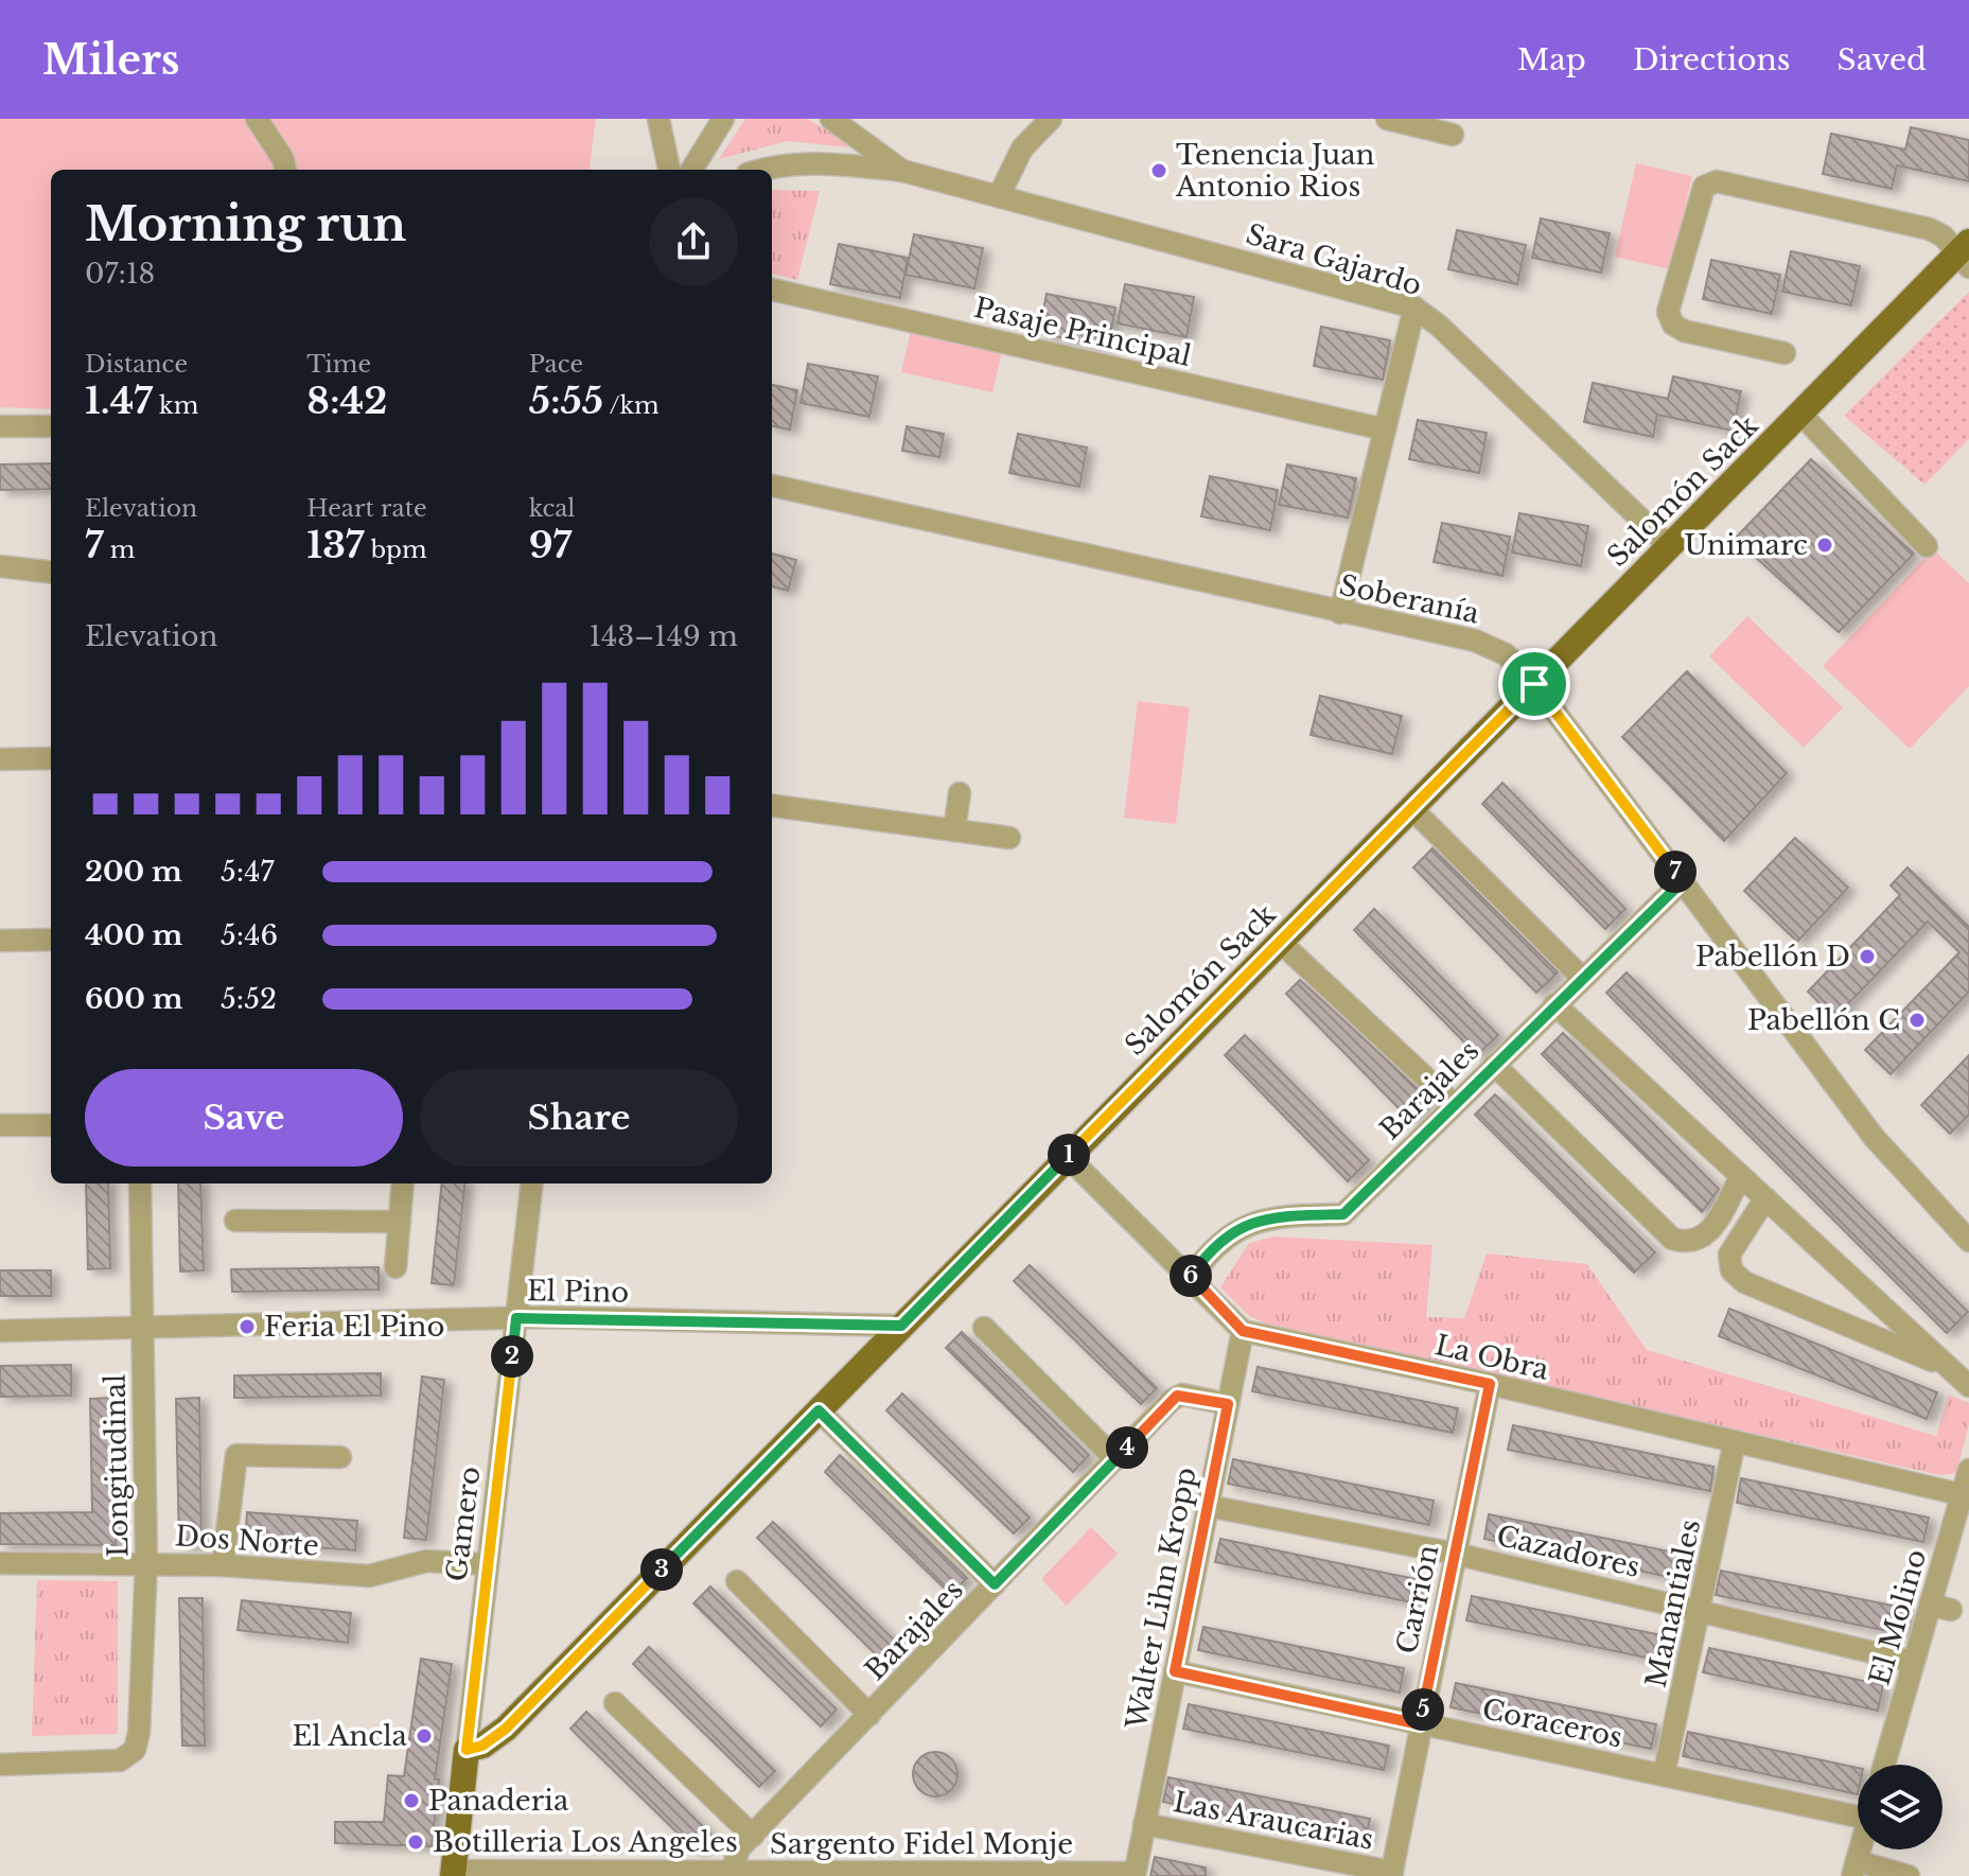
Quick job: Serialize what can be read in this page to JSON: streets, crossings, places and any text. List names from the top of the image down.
{
  "streets": {
    "main road": ["Salomón Sack", "Gamero"],
    "street": [
      "Sara Gajardo",
      "Pasaje Principal",
      "Soberanía",
      "Barajales",
      "El Pino",
      "La Obra",
      "Longitudinal",
      "Dos Norte",
      "Cazadores",
      "Walter Lihn Kropp",
      "Carrión",
      "Manantiales",
      "El Molino",
      "Coraceros",
      "Las Araucarias",
      "Sargento Fidel Monje"
    ]
  },
  "crossings": [
    ["Sara Gajardo", "Salomón Sack"],
    ["Salomón Sack", "Soberanía"],
    ["Salomón Sack", "El Pino"],
    ["Salomón Sack", "Gamero"],
    ["Soberanía", "Barajales"],
    ["Barajales", "Walter Lihn Kropp"],
    ["Barajales", "Sargento Fidel Monje"],
    ["El Pino", "Longitudinal"],
    ["El Pino", "Gamero"],
    ["La Obra", "Walter Lihn Kropp"],
    ["La Obra", "Carrión"],
    ["La Obra", "Manantiales"],
    ["La Obra", "El Molino"],
    ["Longitudinal", "Dos Norte"],
    ["Gamero", "Dos Norte"],
    ["Gamero", "Sargento Fidel Monje"],
    ["Cazadores", "Walter Lihn Kropp"],
    ["Cazadores", "Carrión"],
    ["Cazadores", "Manantiales"],
    ["Cazadores", "El Molino"],
    ["Walter Lihn Kropp", "Coraceros"],
    ["Walter Lihn Kropp", "Las Araucarias"],
    ["Walter Lihn Kropp", "Sargento Fidel Monje"],
    ["Carrión", "Coraceros"],
    ["Carrión", "Las Araucarias"],
    ["Manantiales", "Coraceros"]
  ],
  "places": [
    "Tenencia Juan Antonio Rios",
    "Unimarc",
    "Pabellón D",
    "Pabellón C",
    "Feria El Pino",
    "El Ancla",
    "Panaderia",
    "Botilleria Los Angeles"
  ],
  "page": {
    "header": "Milers",
    "nav": ["Map", "Directions", "Saved"],
    "heading": ["Morning run", "07:18"],
    "stats": [
      ["Distance", "1.47 km"],
      ["Time", "8:42"],
      ["Pace", "5:55 /km"],
      ["Elevation", "7 m"],
      ["Heart rate", "137 bpm"],
      ["kcal", "97"]
    ],
    "chart": ["Elevation", "143–149 m"],
    "list": [
      {
        "name": "200 m",
        "note": "5:47"
      },
      {
        "name": "400 m",
        "note": "5:46"
      },
      {
        "name": "600 m",
        "note": "5:52"
      }
    ],
    "pins": [
      "7",
      "1",
      "6",
      "2",
      "4",
      "3",
      "5"
    ],
    "buttons": ["Save", "Share"]
  }
}
